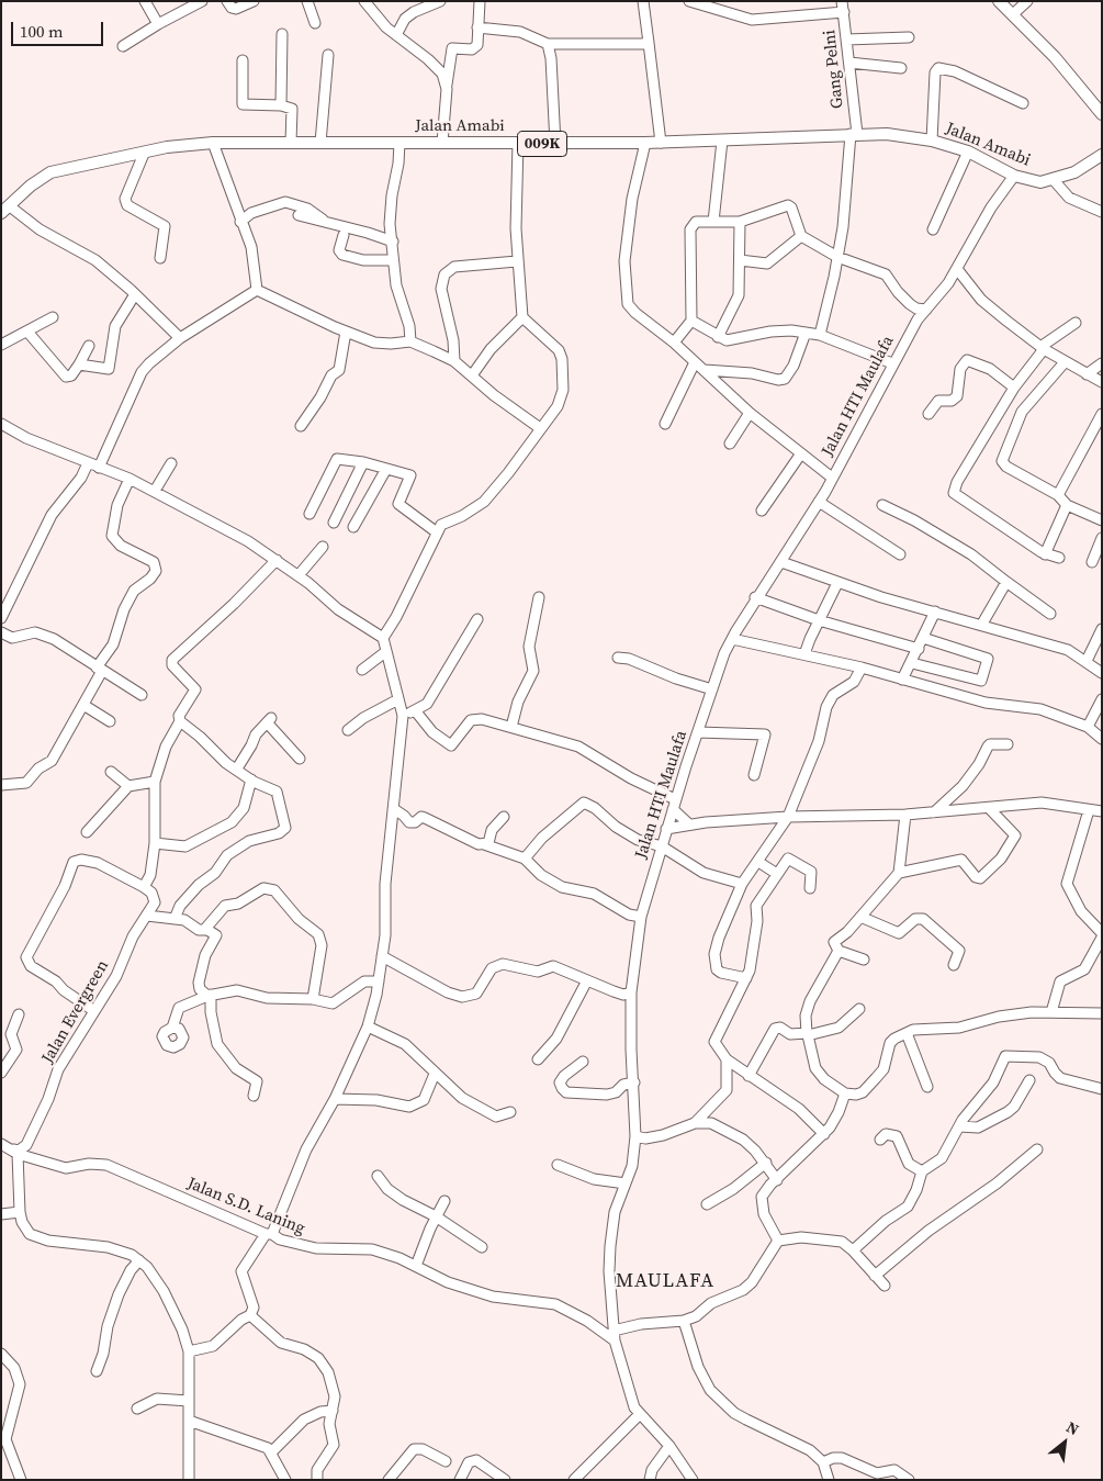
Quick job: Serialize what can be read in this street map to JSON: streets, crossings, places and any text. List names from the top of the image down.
{
  "streets": {
    "main road": ["Jalan Amabi", "009K"],
    "street": [
      "Gang Pelni",
      "Jalan HTI Maulafa",
      "Jalan Evergreen",
      "Jalan S.D. Laning"
    ]
  },
  "crossings": [
    ["Gang Pelni", "Jalan Amabi"],
    ["Jalan Amabi", "Jalan HTI Maulafa"],
    ["Jalan HTI Maulafa", "Jalan S.D. Laning"],
    ["Jalan Evergreen", "Jalan S.D. Laning"]
  ],
  "districts": ["MAULAFA"],
  "scale_bar": "100 m",
  "north": "top right"
}
